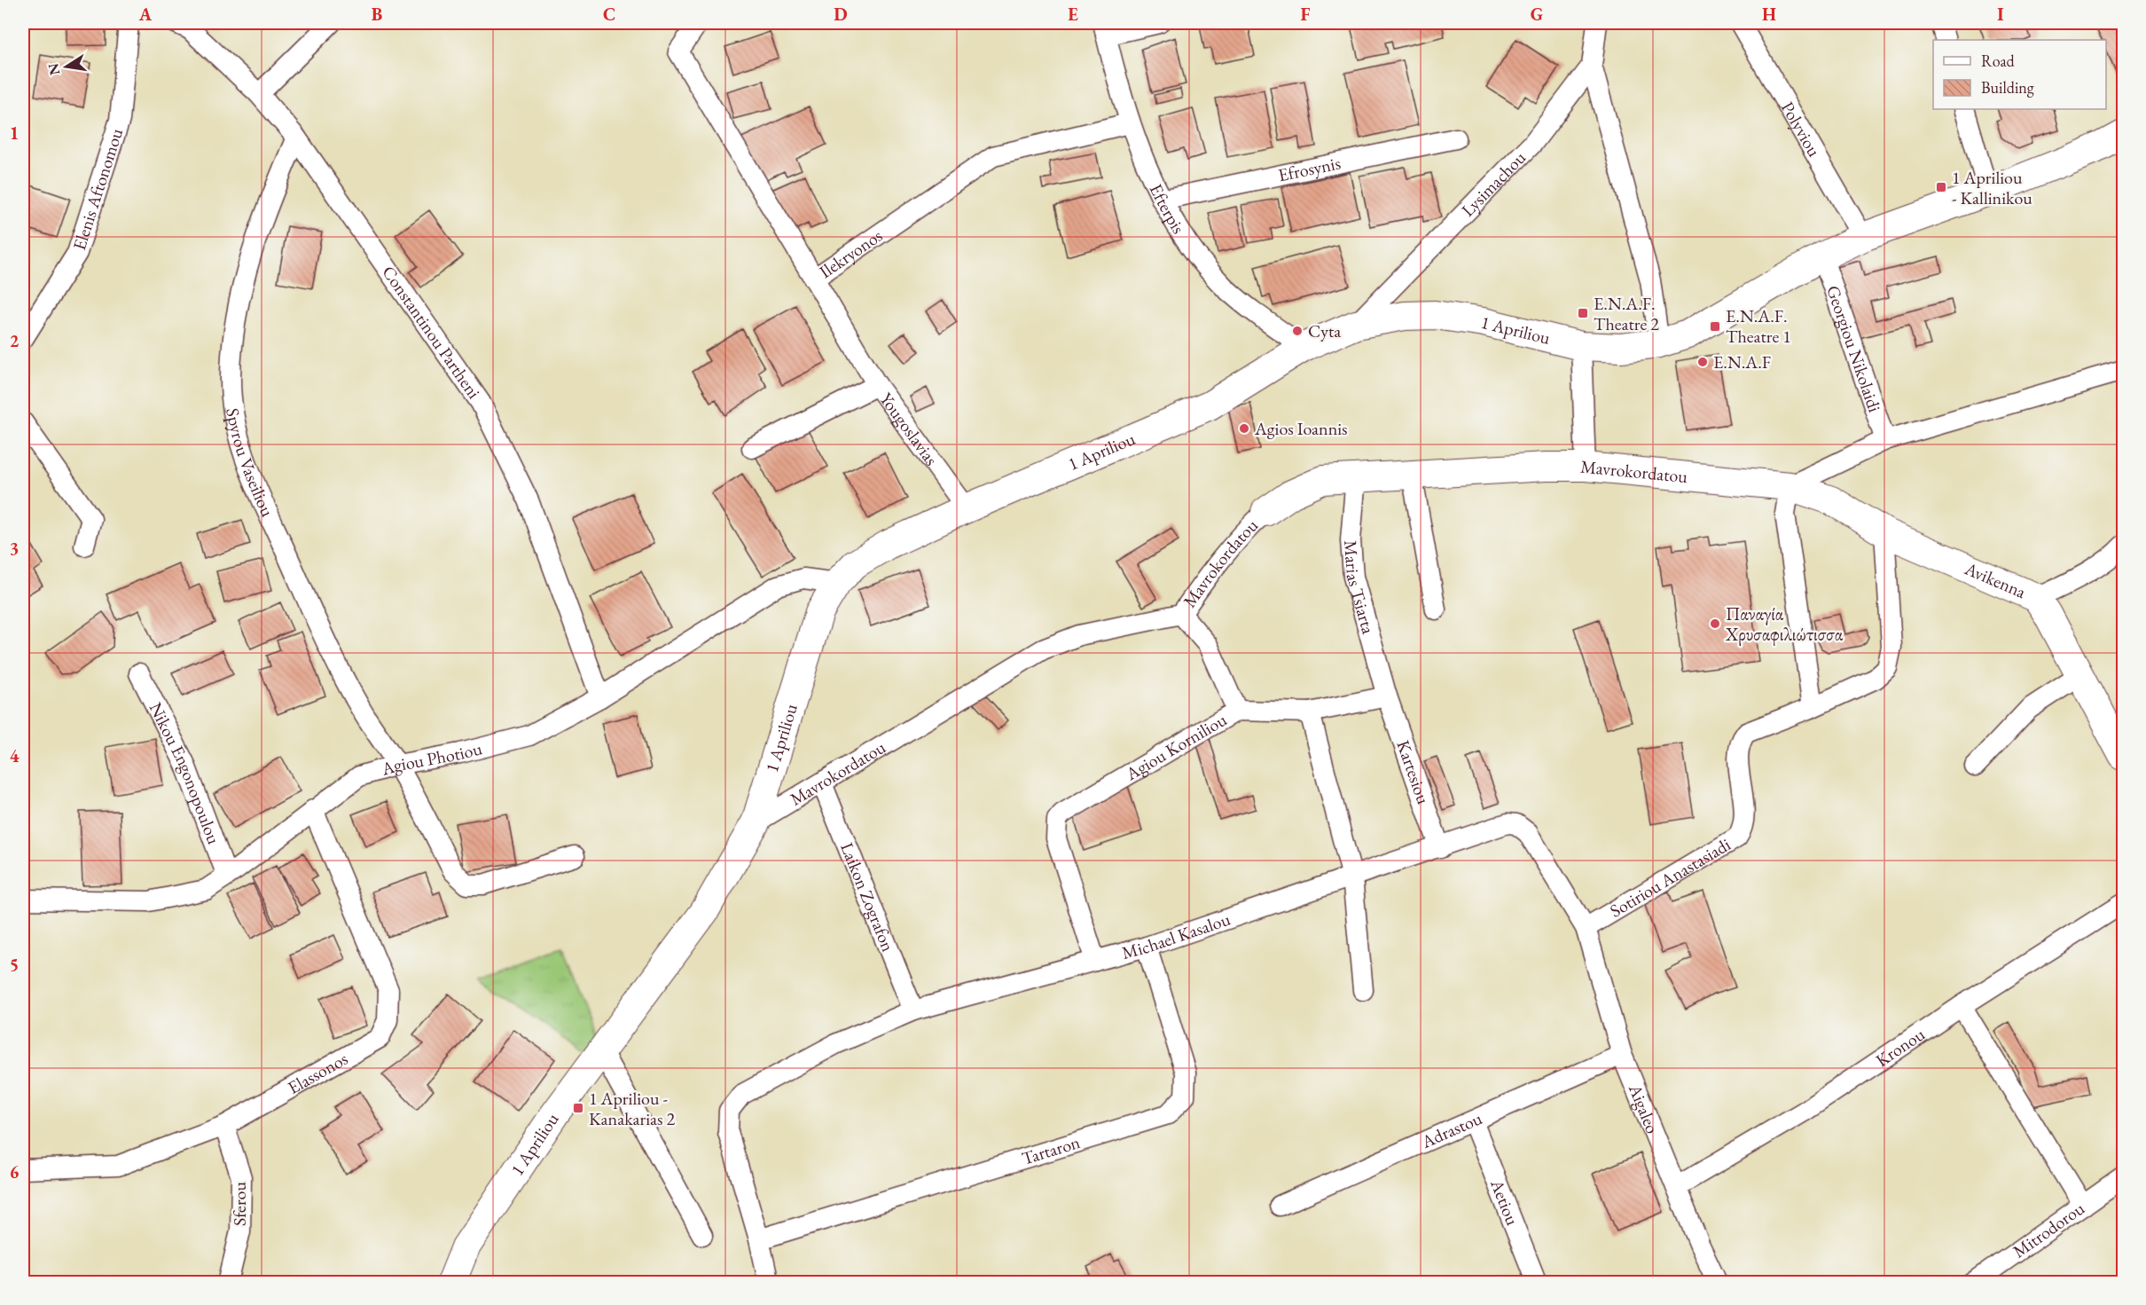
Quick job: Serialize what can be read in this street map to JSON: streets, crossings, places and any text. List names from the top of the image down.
{
  "streets": {
    "main road": ["1 Apriliou", "Mavrokordatou", "Avikenna"],
    "street": [
      "Polyviou",
      "Efrosynis",
      "Lysimachou",
      "Elenis Aftonomou",
      "Efterpis",
      "Ilekryonos",
      "Constantinou Partheni",
      "Georgiou Nikolaidi",
      "Yougoslavias",
      "Spyrou Vaseiliou",
      "Marias Tsiarta",
      "Agiou Korniliou",
      "Agiou Photiou",
      "Kartesiou",
      "Nikou Engonopoulou",
      "Sotiriou Anastasiadi",
      "Laikon Zografon",
      "Michael Kasalou",
      "Kronou",
      "Elassonos",
      "Aigaleo",
      "Adrastou",
      "Tartaron",
      "Aetiou",
      "Sferou",
      "Mitrodorou"
    ]
  },
  "crossings": [
    ["Polyviou", "1 Apriliou"],
    ["Efrosynis", "Efterpis"],
    ["Lysimachou", "1 Apriliou"],
    ["Efterpis", "Ilekryonos"],
    ["Efterpis", "1 Apriliou"],
    ["1 Apriliou", "Georgiou Nikolaidi"],
    ["1 Apriliou", "Yougoslavias"],
    ["1 Apriliou", "Mavrokordatou"],
    ["1 Apriliou", "Agiou Photiou"],
    ["Constantinou Partheni", "Spyrou Vaseiliou"],
    ["Constantinou Partheni", "Agiou Photiou"],
    ["Spyrou Vaseiliou", "Agiou Photiou"],
    ["Mavrokordatou", "Avikenna"],
    ["Mavrokordatou", "Marias Tsiarta"],
    ["Mavrokordatou", "Agiou Korniliou"],
    ["Mavrokordatou", "Laikon Zografon"],
    ["Avikenna", "Sotiriou Anastasiadi"],
    ["Marias Tsiarta", "Agiou Korniliou"],
    ["Marias Tsiarta", "Kartesiou"],
    ["Agiou Korniliou", "Kartesiou"],
    ["Agiou Korniliou", "Michael Kasalou"],
    ["Agiou Photiou", "Nikou Engonopoulou"],
    ["Agiou Photiou", "Elassonos"],
    ["Kartesiou", "Michael Kasalou"],
    ["Sotiriou Anastasiadi", "Michael Kasalou"],
    ["Sotiriou Anastasiadi", "Aigaleo"],
    ["Laikon Zografon", "Michael Kasalou"],
    ["Michael Kasalou", "Aigaleo"],
    ["Michael Kasalou", "Tartaron"],
    ["Kronou", "Aigaleo"],
    ["Elassonos", "Sferou"],
    ["Aigaleo", "Adrastou"],
    ["Adrastou", "Aetiou"]
  ],
  "places": {
    "transit": [
      "1 Apriliou - Kallinikou",
      "E.N.A.F. Theatre 2",
      "E.N.A.F. Theatre 1",
      "1 Apriliou - Kanakarias 2"
    ],
    "other": [
      "Cyta",
      "E.N.A.F",
      "Agios Ioannis",
      "Παναγία Χρυσαφιλιώτισσα"
    ]
  },
  "legend": ["Road", "Building"],
  "north": "left",
  "grid": {
    "columns": [
      "A",
      "B",
      "C",
      "D",
      "E",
      "F",
      "G",
      "H",
      "I"
    ],
    "rows": [
      "1",
      "2",
      "3",
      "4",
      "5",
      "6"
    ]
  }
}
